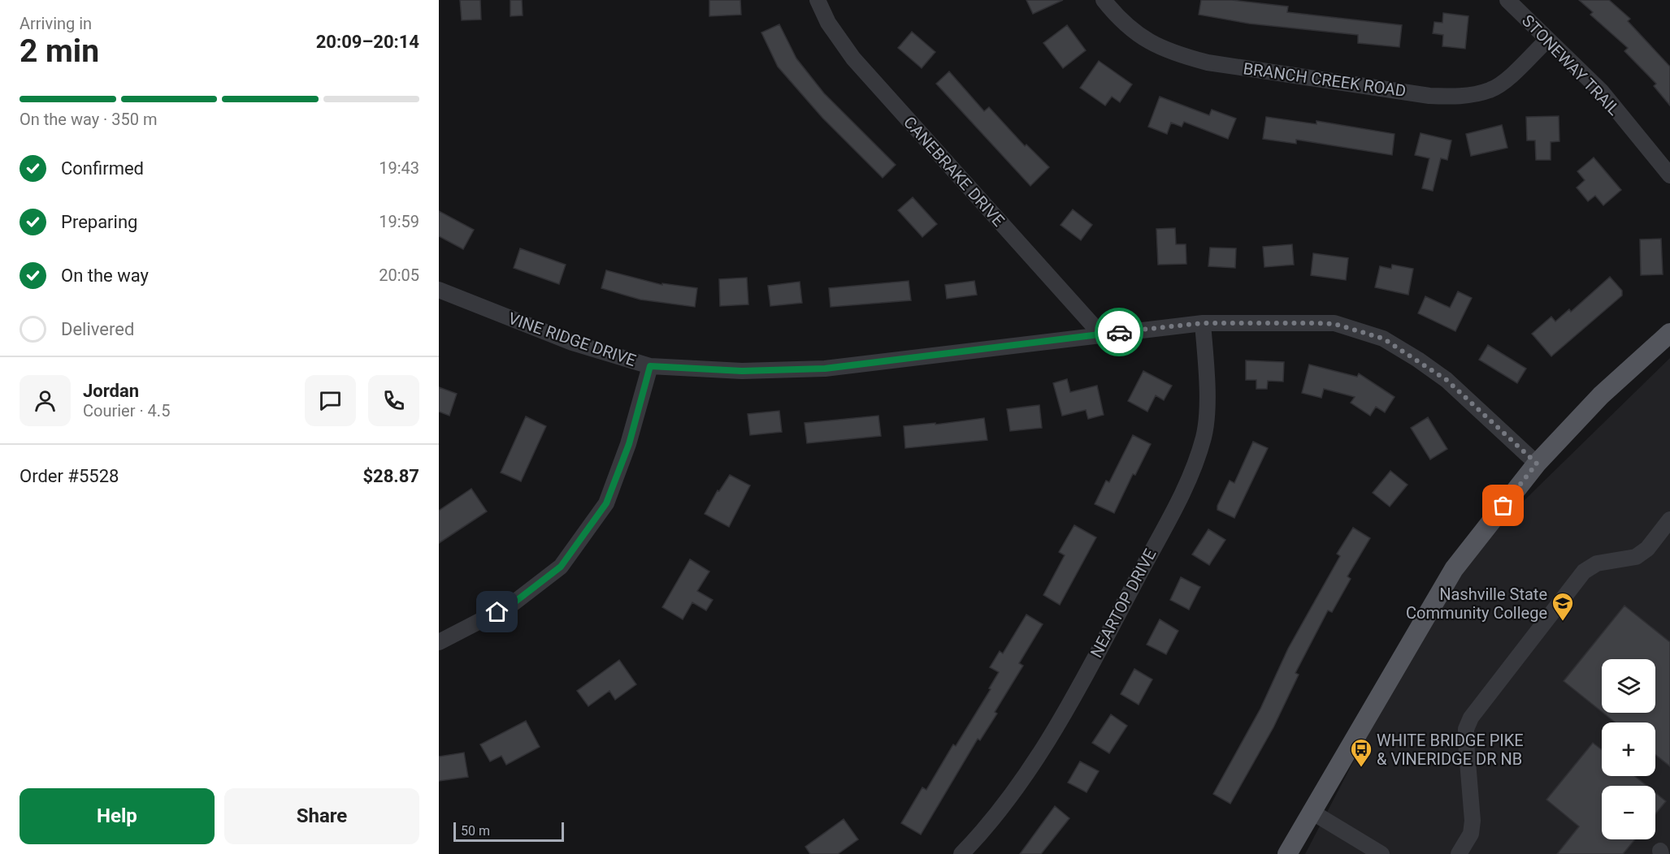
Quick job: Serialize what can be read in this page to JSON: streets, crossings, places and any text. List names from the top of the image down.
{
  "streets": {
    "street": [
      "STONEWAY TRAIL",
      "BRANCH CREEK ROAD",
      "CANEBRAKE DRIVE",
      "VINE RIDGE DRIVE",
      "NEARTOP DRIVE"
    ]
  },
  "crossings": [
    ["STONEWAY TRAIL", "BRANCH CREEK ROAD"],
    ["CANEBRAKE DRIVE", "VINE RIDGE DRIVE"],
    ["VINE RIDGE DRIVE", "NEARTOP DRIVE"]
  ],
  "places": {
    "school or university": ["Nashville State Community College"],
    "bus stop": ["WHITE BRIDGE PIKE & VINERIDGE DR NB"]
  },
  "scale_bar": "50 m",
  "page": {
    "heading": ["2 min", "Arriving in", "20:09–20:14"],
    "panel": [
      "Jordan",
      "Courier · 4.5",
      "Order #5528",
      "$28.87"
    ],
    "bar": "On the way · 350 m",
    "list": [
      ["Confirmed", "19:43"],
      ["Preparing", "19:59"],
      ["On the way", "20:05"],
      "Delivered"
    ],
    "map_buttons": ["+", "−"],
    "buttons": ["Help", "Share"],
    "scale": "50 m"
  }
}
